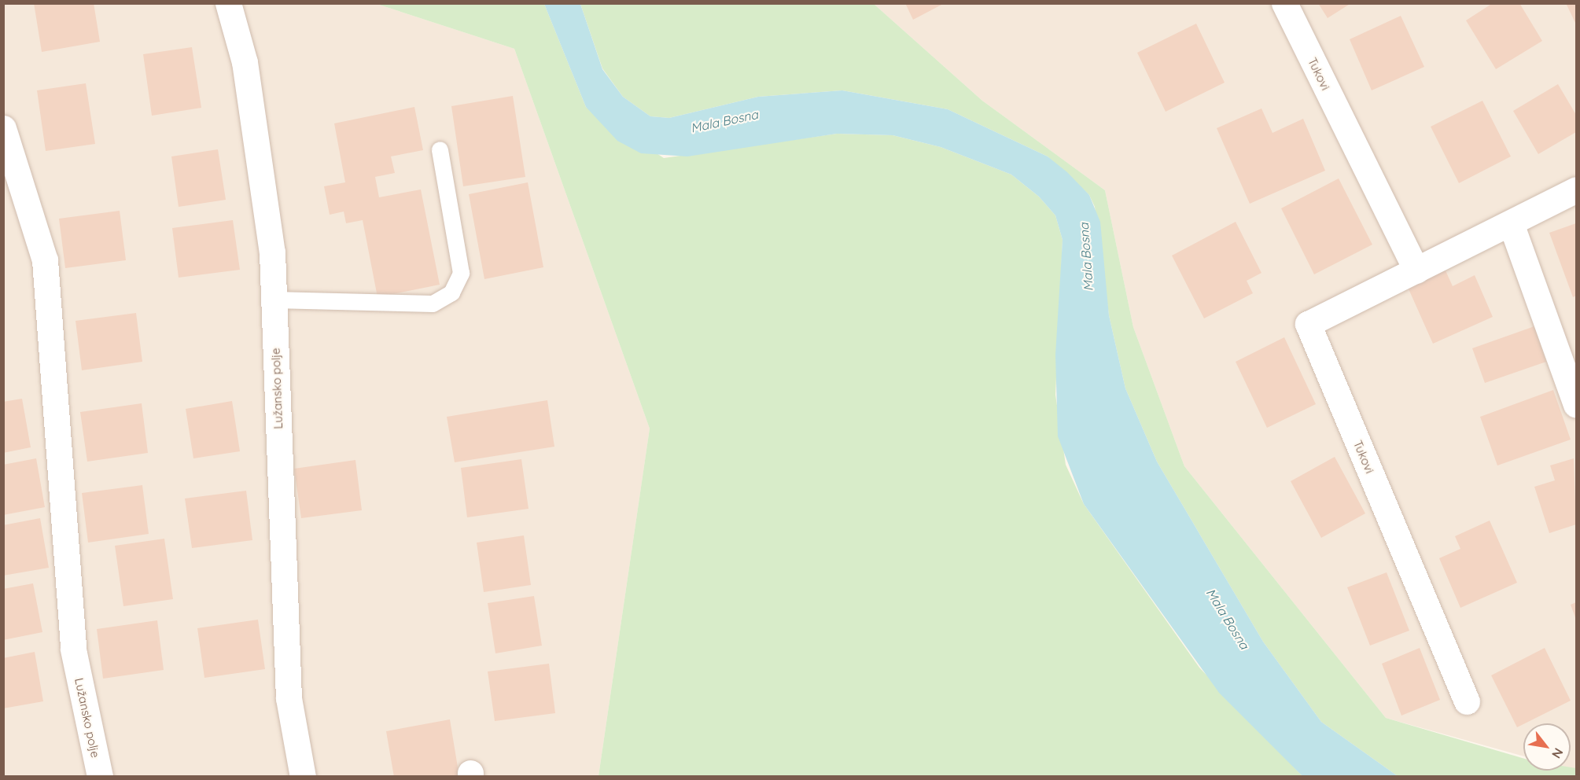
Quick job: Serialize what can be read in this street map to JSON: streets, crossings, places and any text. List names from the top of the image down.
{
  "streets": {
    "street": ["Tukovi", "Lužansko polje"]
  },
  "water": ["Mala Bosna"],
  "north": "bottom right"
}
